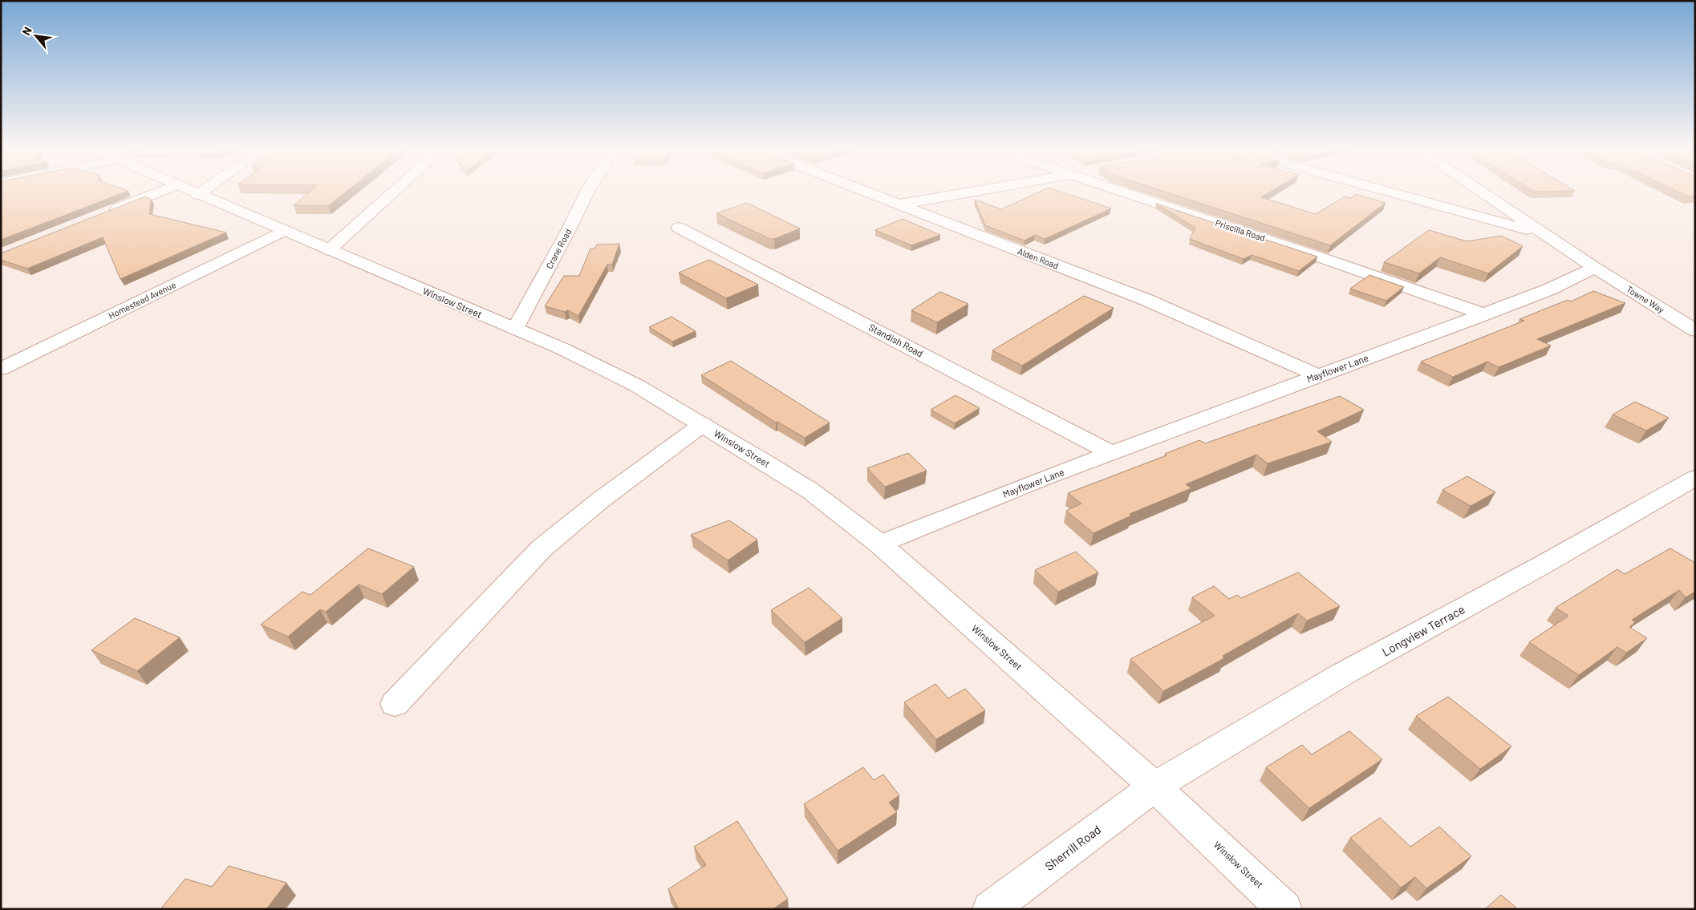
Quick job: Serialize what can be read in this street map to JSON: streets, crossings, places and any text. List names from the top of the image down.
{
  "streets": {
    "street": [
      "Priscilla Road",
      "Crane Road",
      "Alden Road",
      "Towne Way",
      "Homestead Avenue",
      "Winslow Street",
      "Standish Road",
      "Mayflower Lane",
      "Longview Terrace",
      "Sherrill Road"
    ]
  },
  "crossings": [
    ["Priscilla Road", "Mayflower Lane"],
    ["Crane Road", "Winslow Street"],
    ["Alden Road", "Mayflower Lane"],
    ["Towne Way", "Mayflower Lane"],
    ["Homestead Avenue", "Winslow Street"],
    ["Winslow Street", "Mayflower Lane"],
    ["Winslow Street", "Longview Terrace"],
    ["Winslow Street", "Sherrill Road"],
    ["Standish Road", "Mayflower Lane"],
    ["Longview Terrace", "Sherrill Road"]
  ],
  "north": "top left"
}
